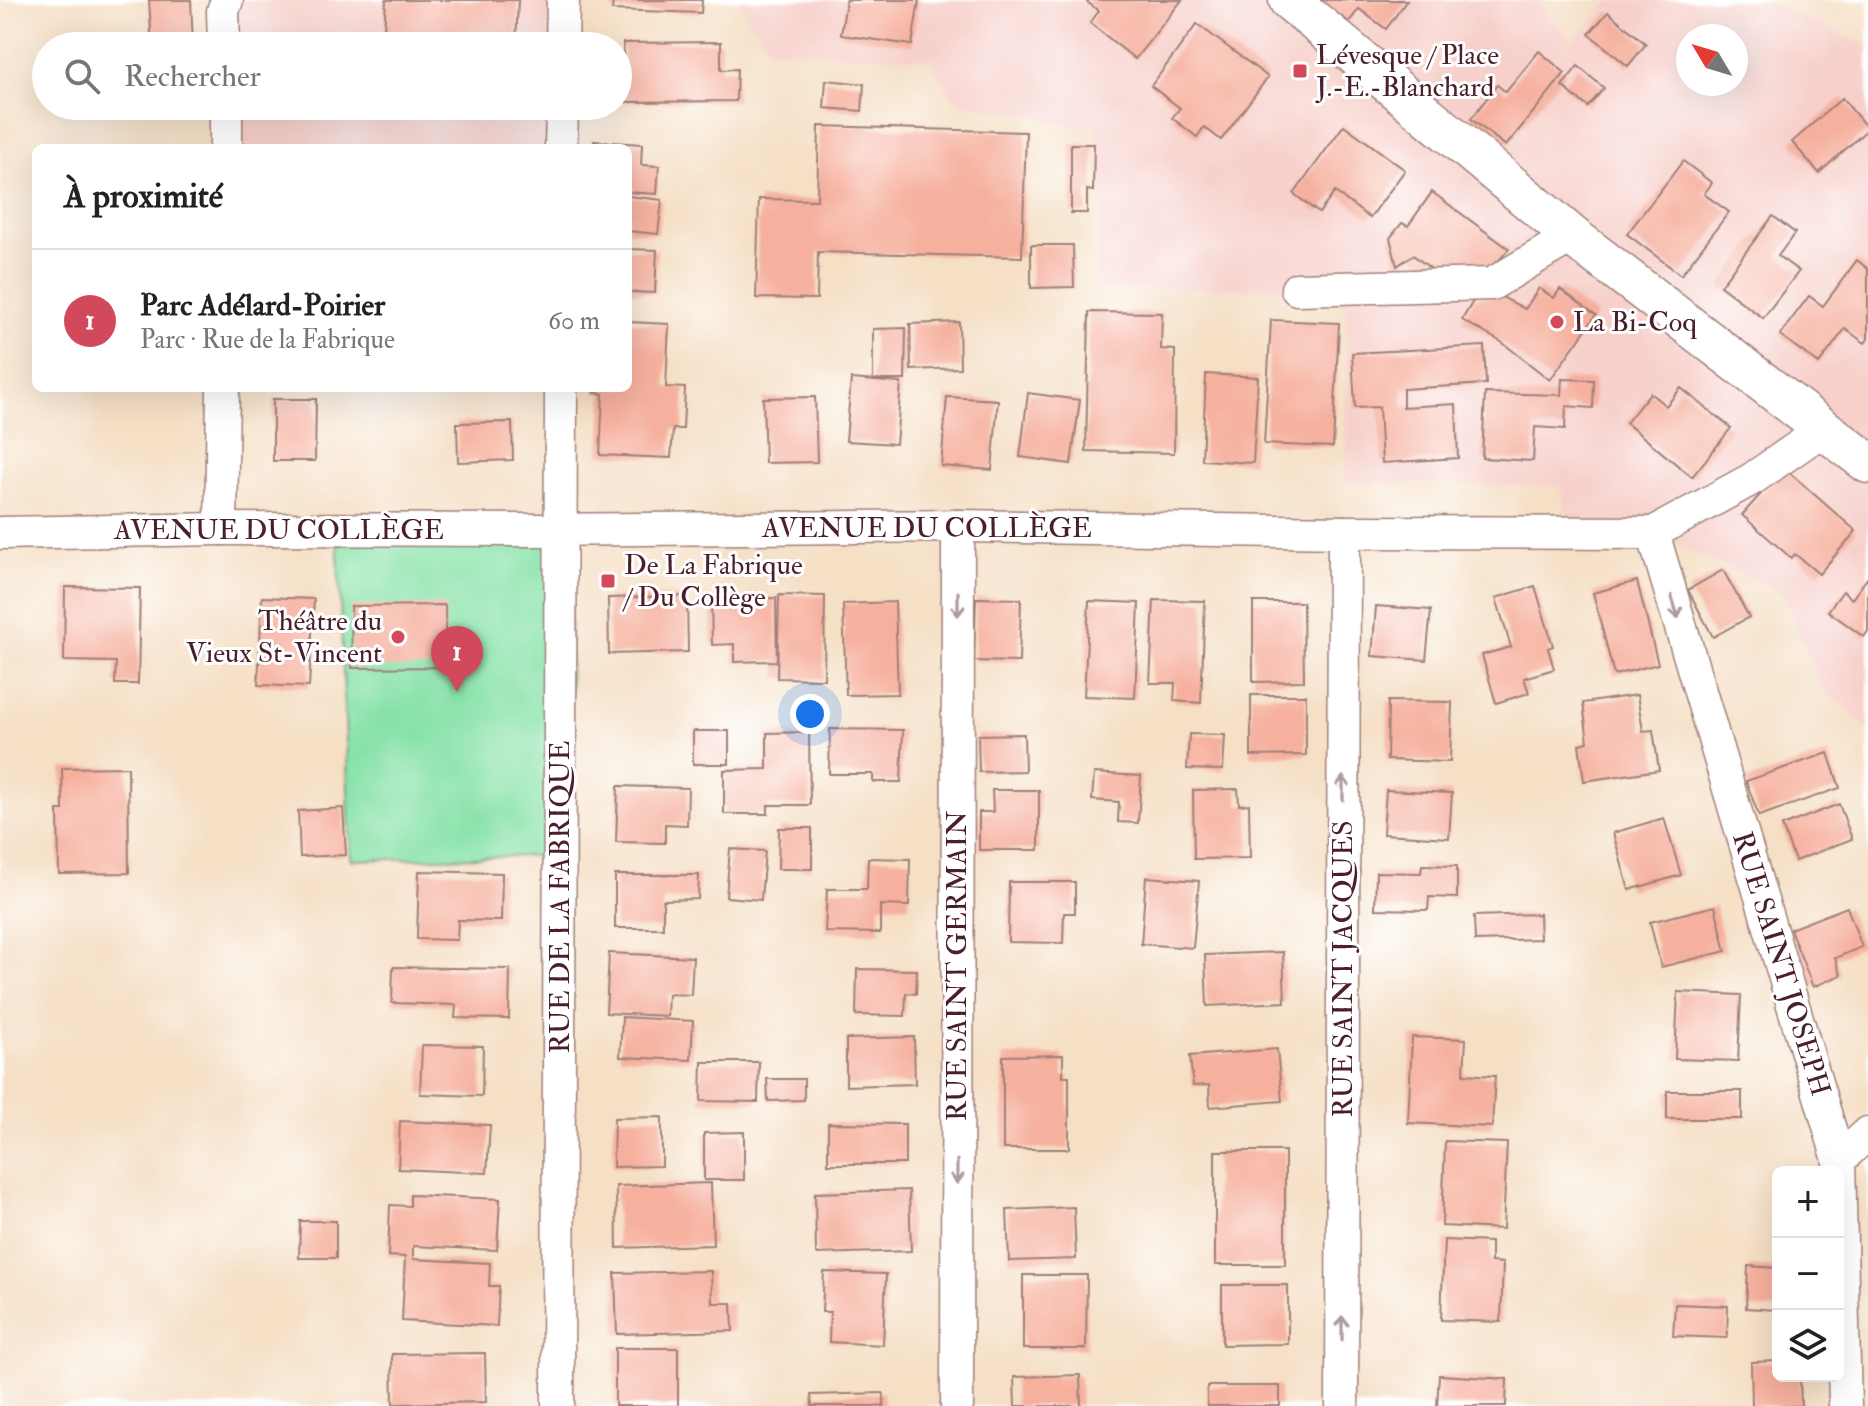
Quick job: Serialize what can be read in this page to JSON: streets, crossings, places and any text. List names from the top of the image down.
{
  "streets": {
    "street": [
      "AVENUE DU COLLÈGE",
      "RUE DE LA FABRIQUE",
      "RUE SAINT JOSEPH",
      "RUE SAINT GERMAIN",
      "RUE SAINT JACQUES"
    ]
  },
  "crossings": [
    ["AVENUE DU COLLÈGE", "RUE DE LA FABRIQUE"],
    ["AVENUE DU COLLÈGE", "RUE SAINT JOSEPH"],
    ["AVENUE DU COLLÈGE", "RUE SAINT GERMAIN"],
    ["AVENUE DU COLLÈGE", "RUE SAINT JACQUES"]
  ],
  "one_way": ["RUE SAINT JOSEPH", "RUE SAINT GERMAIN", "RUE SAINT JACQUES"],
  "places": {
    "transit": ["Lévesque / Place J.-E.-Blanchard", "De La Fabrique / Du Collège"],
    "other": ["La Bi-Coq", "Théâtre du Vieux St-Vincent"]
  },
  "north": "top left",
  "page": {
    "search": "Rechercher",
    "heading": "À proximité",
    "list": [
      {
        "mark": "1",
        "name": "Parc Adélard-Poirier",
        "note": "Parc · Rue de la Fabrique",
        "value": "60 m"
      }
    ],
    "pins": "1",
    "map_buttons": ["+", "−"]
  }
}
